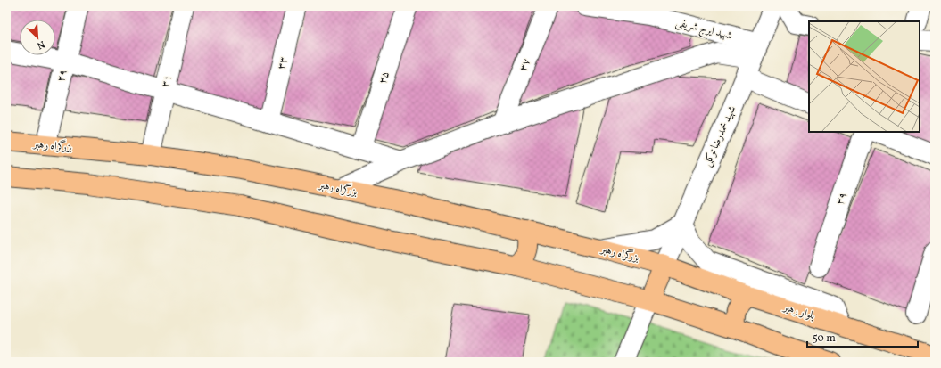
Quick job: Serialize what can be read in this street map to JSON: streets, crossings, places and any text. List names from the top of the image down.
{
  "streets": {
    "highway": ["بزرگراه رهبر", "بلوار رهبر"],
    "street": [
      "شهید ایرج شریفی",
      "۳۳",
      "۳۷",
      "۲۹",
      "۳۵",
      "۳۱",
      "شهید محمدرضا توکلی",
      "۳۹"
    ]
  },
  "crossings": [
    ["شهید ایرج شریفی", "شهید محمدرضا توکلی"],
    ["۲۹", "بزرگراه رهبر"],
    ["۳۱", "بزرگراه رهبر"],
    ["شهید محمدرضا توکلی", "بزرگراه رهبر"],
    ["شهید محمدرضا توکلی", "بلوار رهبر"],
    ["بزرگراه رهبر", "بلوار رهبر"]
  ],
  "scale_bar": "50 m",
  "north": "bottom right"
}
